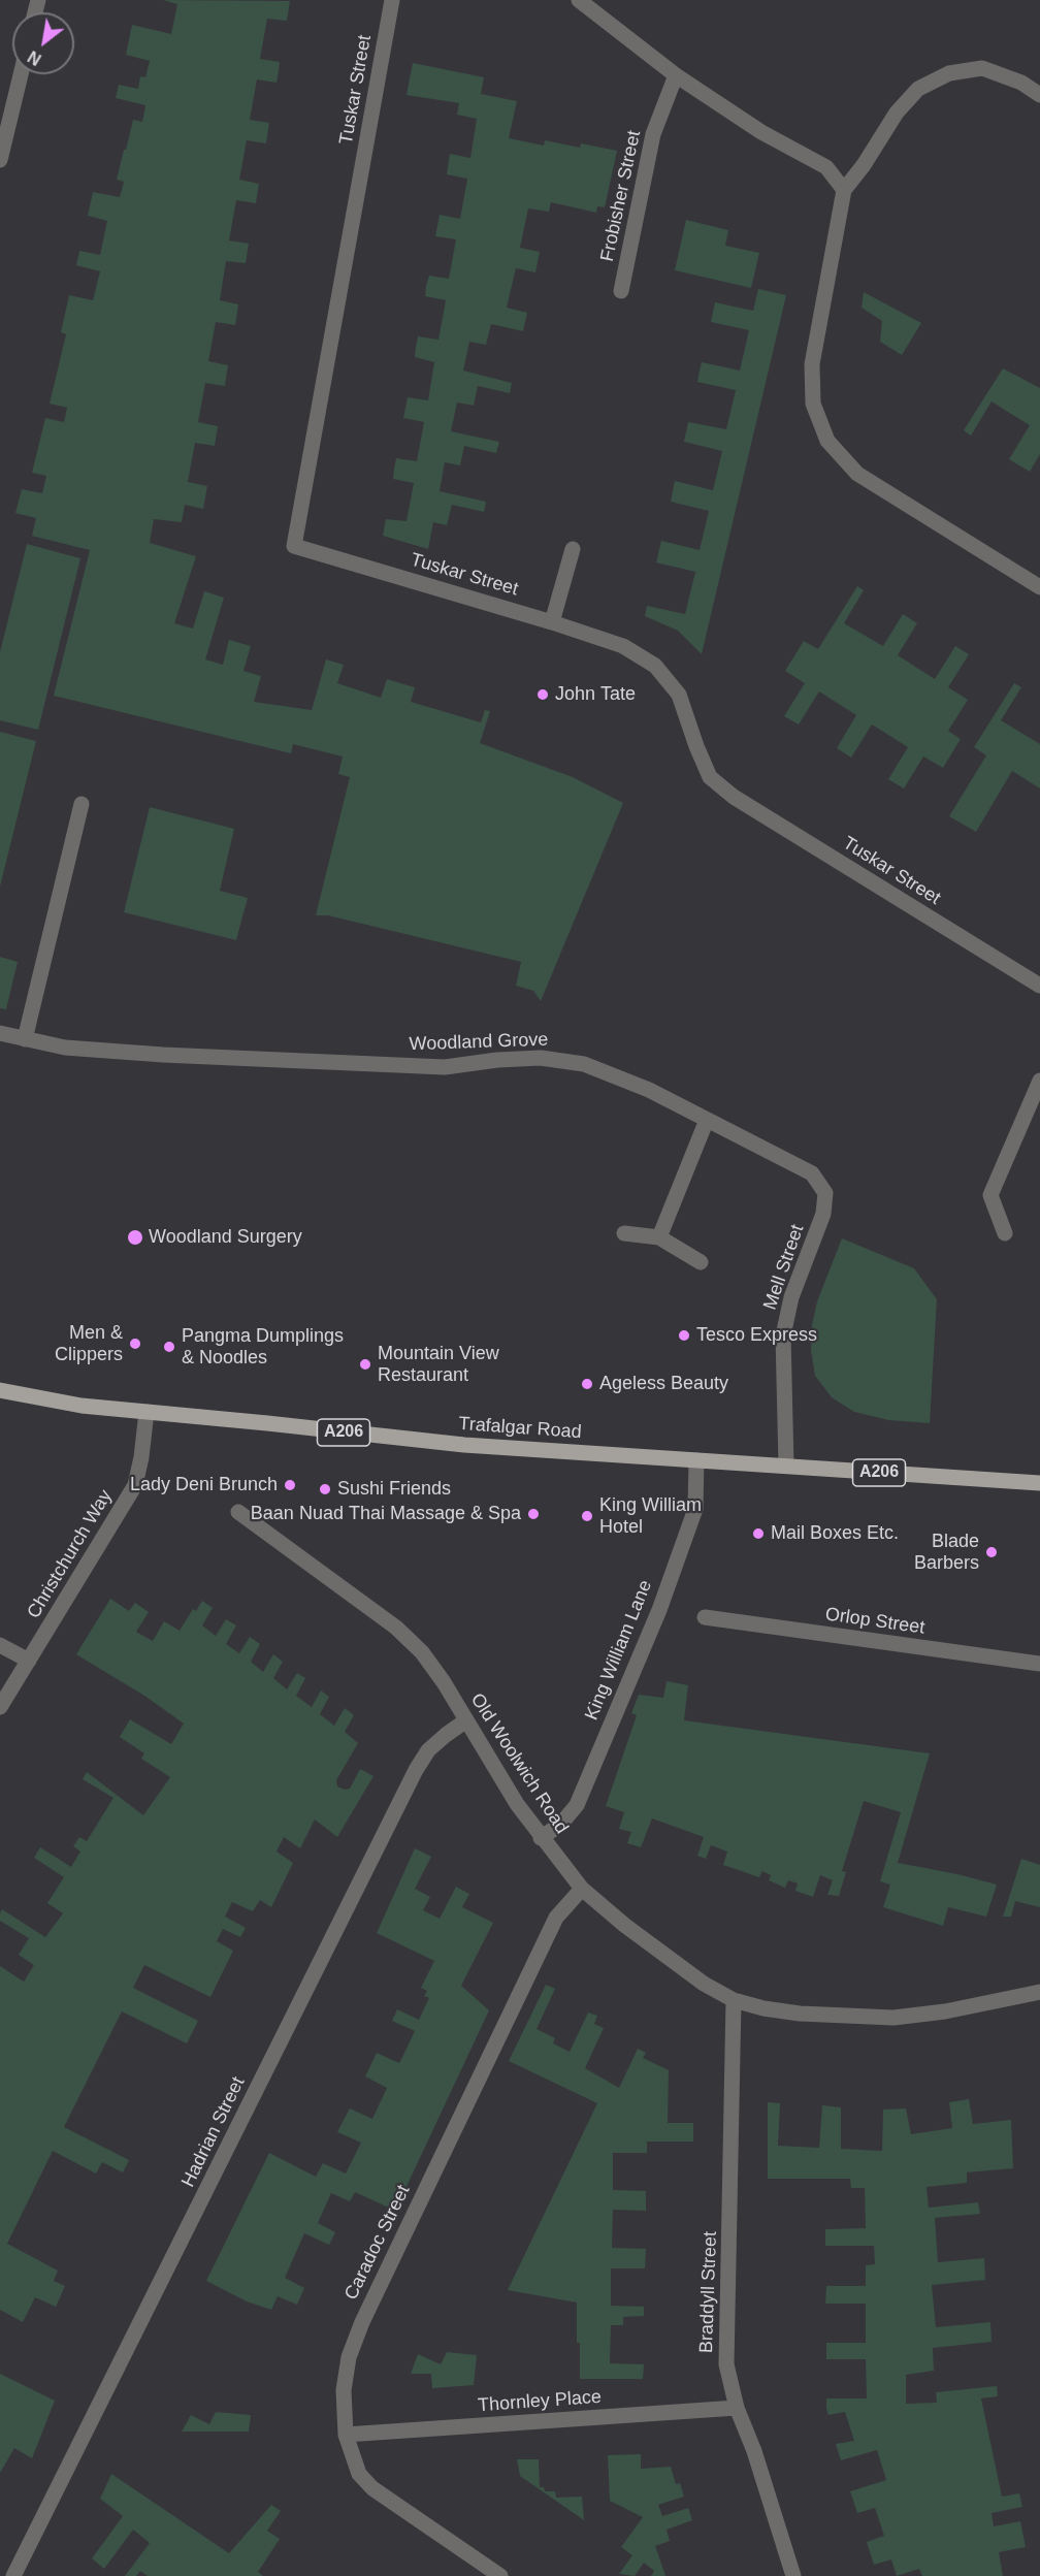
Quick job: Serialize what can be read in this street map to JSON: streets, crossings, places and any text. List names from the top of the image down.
{
  "streets": {
    "main road": ["Trafalgar Road", "A206"],
    "street": [
      "Tuskar Street",
      "Frobisher Street",
      "Woodland Grove",
      "Mell Street",
      "Christchurch Way",
      "Orlop Street",
      "King William Lane",
      "Old Woolwich Road",
      "Hadrian Street",
      "Caradoc Street",
      "Braddyll Street",
      "Thornley Place"
    ]
  },
  "crossings": [
    ["Woodland Grove", "Mell Street"],
    ["Mell Street", "Trafalgar Road"],
    ["Trafalgar Road", "Christchurch Way"],
    ["Trafalgar Road", "King William Lane"],
    ["King William Lane", "Old Woolwich Road"],
    ["Old Woolwich Road", "Hadrian Street"],
    ["Old Woolwich Road", "Caradoc Street"],
    ["Old Woolwich Road", "Braddyll Street"],
    ["Caradoc Street", "Thornley Place"],
    ["Braddyll Street", "Thornley Place"]
  ],
  "places": [
    "John Tate",
    "Woodland Surgery",
    "Tesco Express",
    "Men & Clippers",
    "Pangma Dumplings & Noodles",
    "Mountain View Restaurant",
    "Ageless Beauty",
    "Lady Deni Brunch",
    "Sushi Friends",
    "Baan Nuad Thai Massage & Spa",
    "King William Hotel",
    "Mail Boxes Etc.",
    "Blade Barbers"
  ],
  "north": "bottom left"
}
